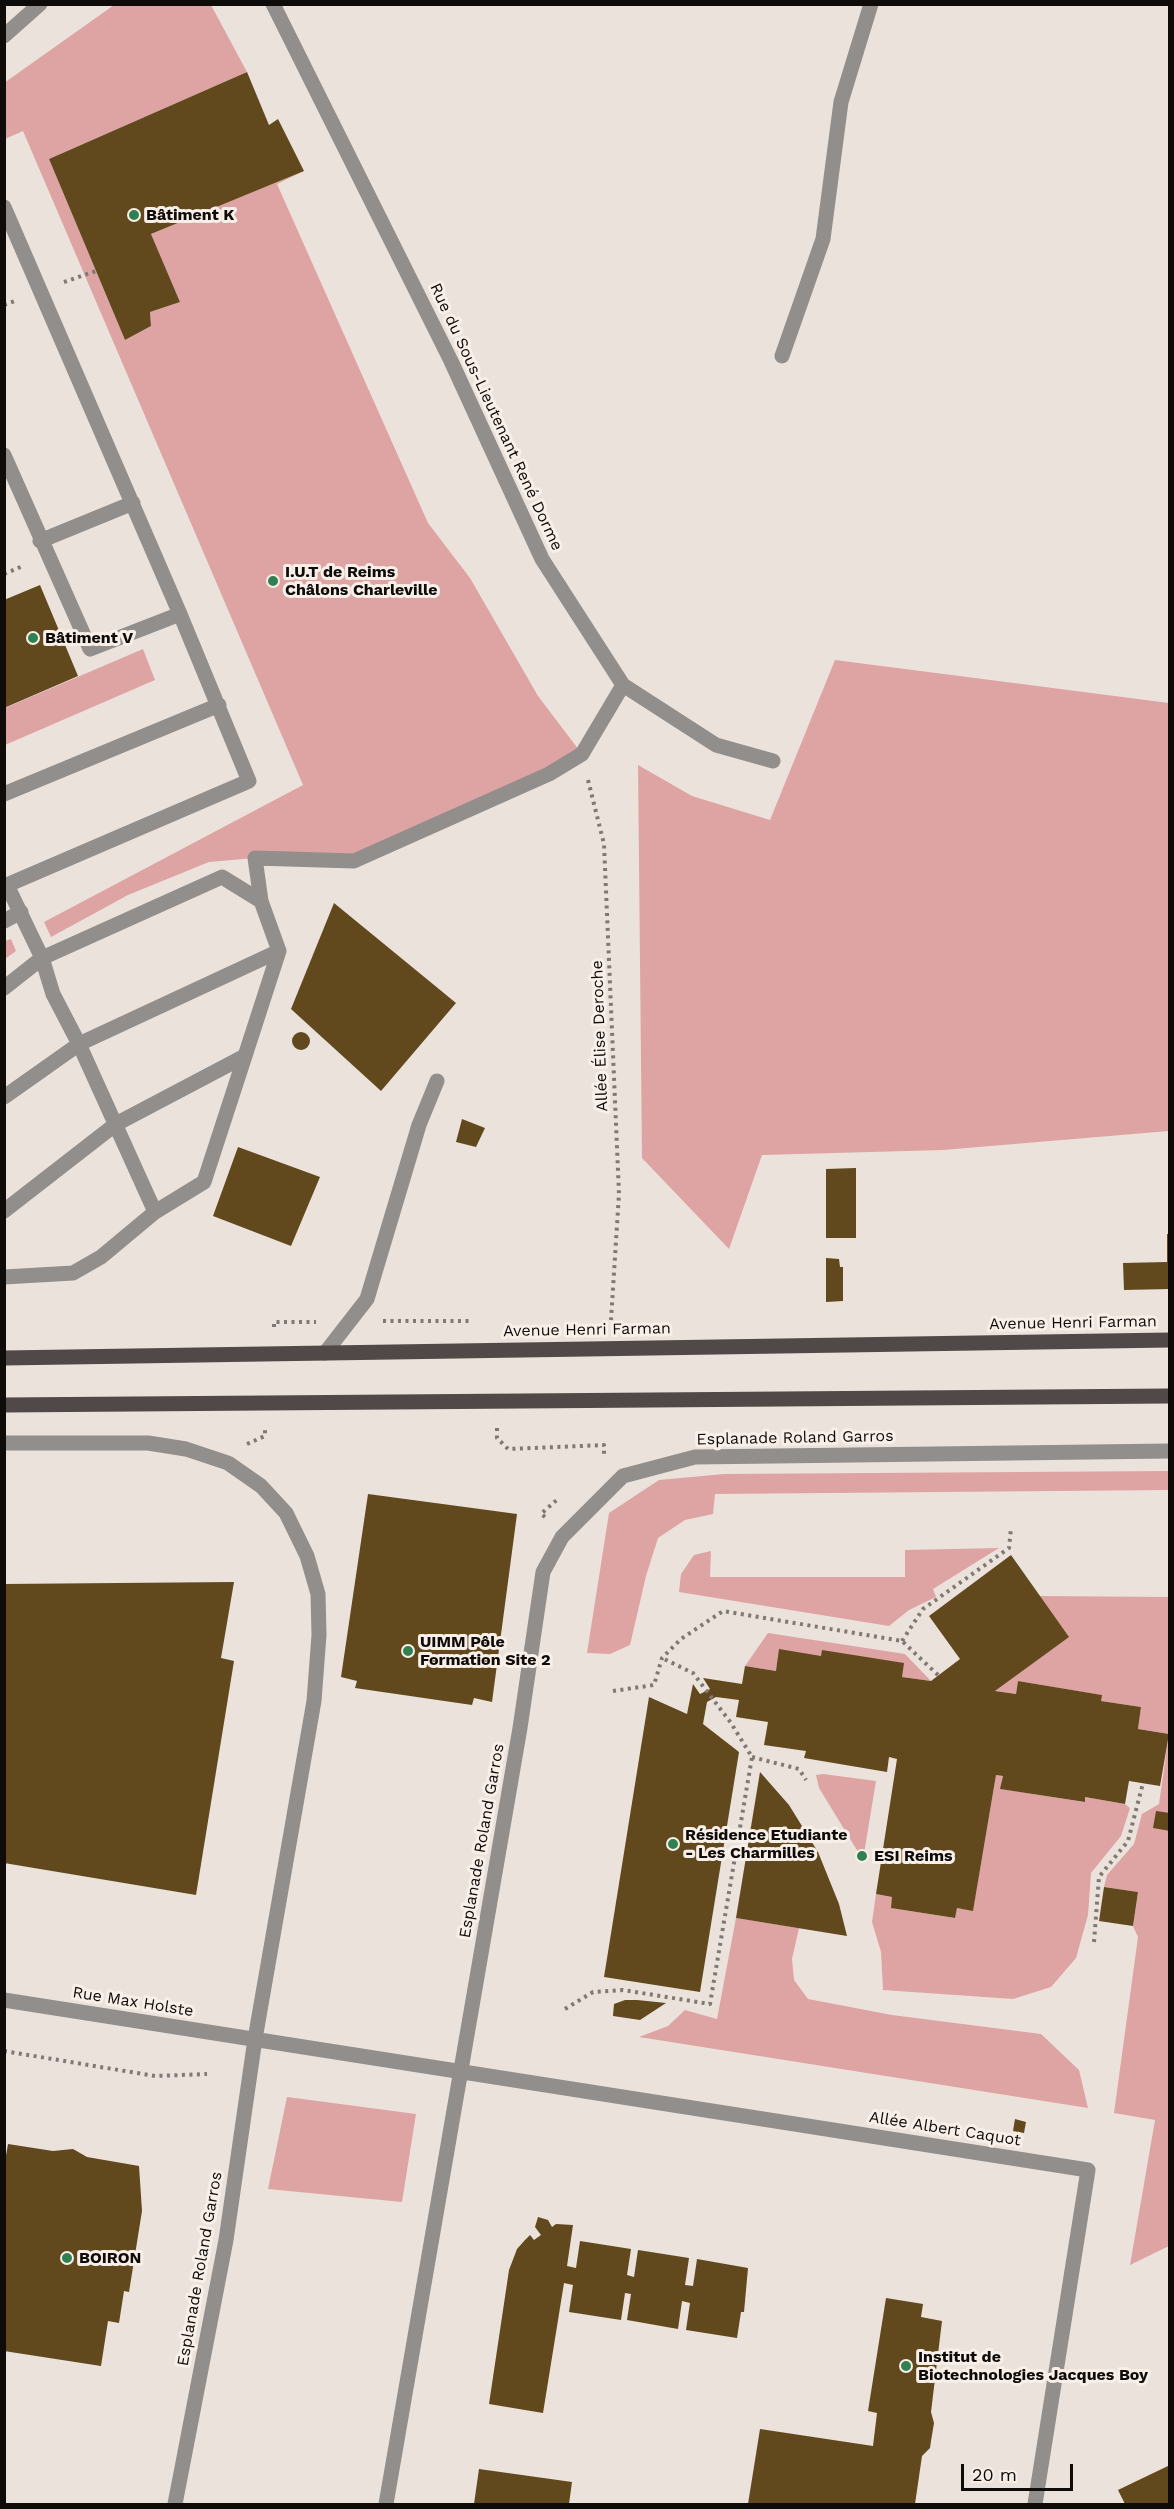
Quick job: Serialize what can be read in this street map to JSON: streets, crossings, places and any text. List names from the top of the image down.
{
  "streets": {
    "main road": ["Avenue Henri Farman"],
    "street": [
      "Rue du Sous-Lieutenant René Dorme",
      "Esplanade Roland Garros",
      "Rue Max Holste",
      "Allée Albert Caquot"
    ],
    "path": ["Allée Élise Deroche"]
  },
  "crossings": [
    ["Esplanade Roland Garros", "Rue Max Holste"],
    ["Esplanade Roland Garros", "Allée Albert Caquot"]
  ],
  "places": [
    "Bâtiment K",
    "I.U.T de Reims Châlons Charleville",
    "Bâtiment V",
    "UIMM Pôle Formation Site 2",
    "Résidence Etudiante - Les Charmilles",
    "ESI Reims",
    "BOIRON",
    "Institut de Biotechnologies Jacques Boy"
  ],
  "scale_bar": "20 m"
}
